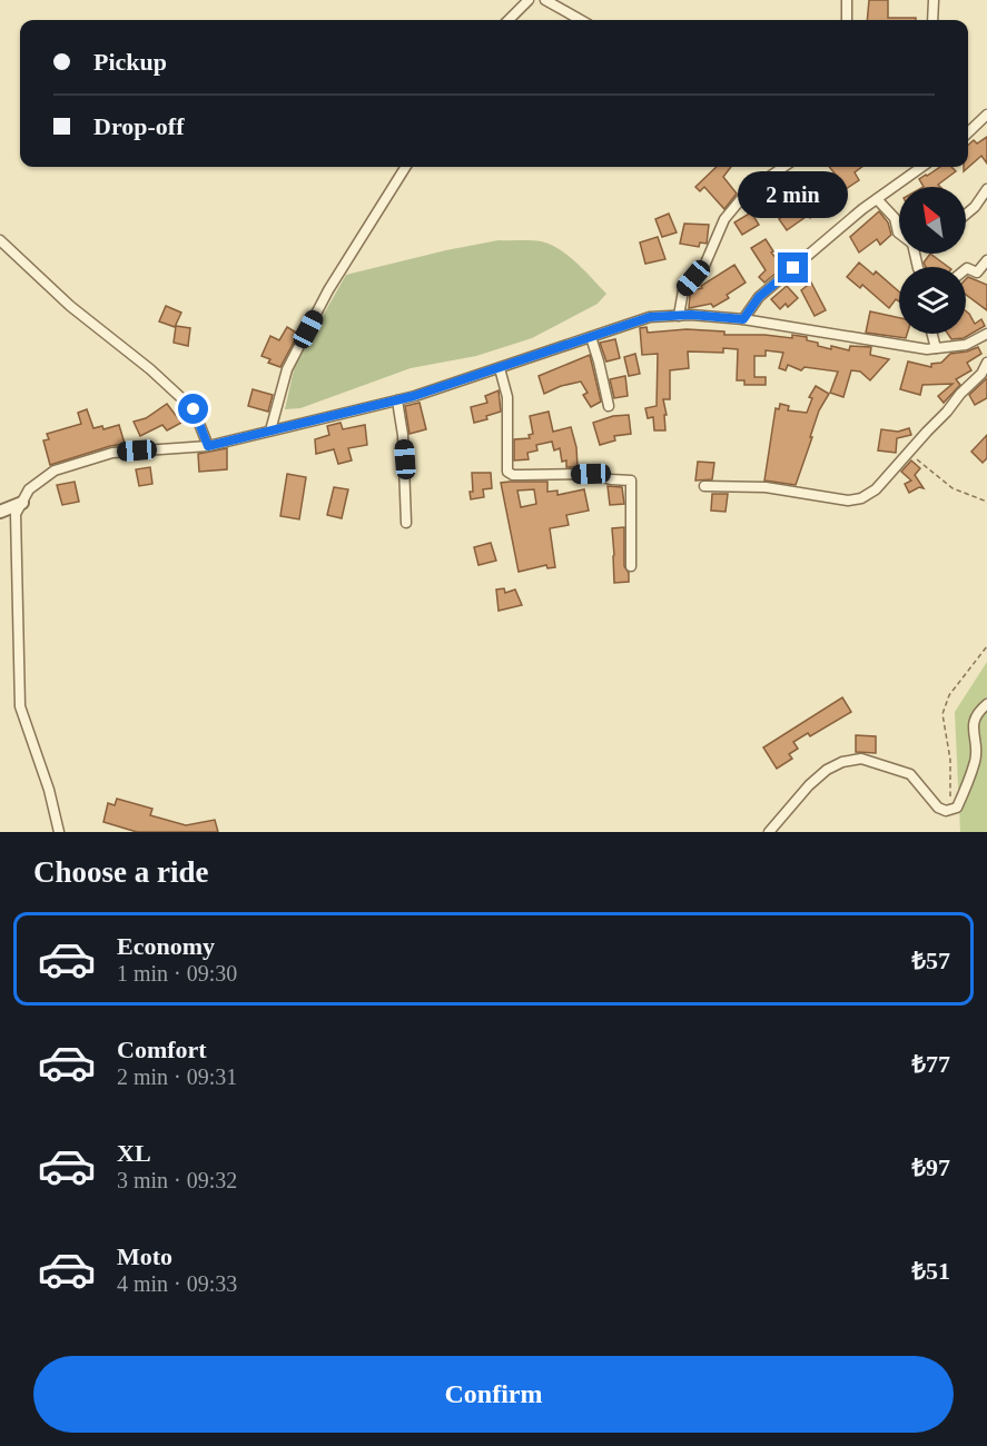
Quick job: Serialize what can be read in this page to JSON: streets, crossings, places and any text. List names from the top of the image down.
{
  "north": "top left",
  "page": {
    "banner": ["Pickup", "Drop-off"],
    "bubble": "2 min",
    "heading": "Choose a ride",
    "list": [
      {
        "name": "Economy",
        "note": "1 min · 09:30",
        "value": "₺57"
      },
      {
        "name": "Comfort",
        "note": "2 min · 09:31",
        "value": "₺77"
      },
      {
        "name": "XL",
        "note": "3 min · 09:32",
        "value": "₺97"
      },
      {
        "name": "Moto",
        "note": "4 min · 09:33",
        "value": "₺51"
      }
    ],
    "buttons": "Confirm"
  }
}
